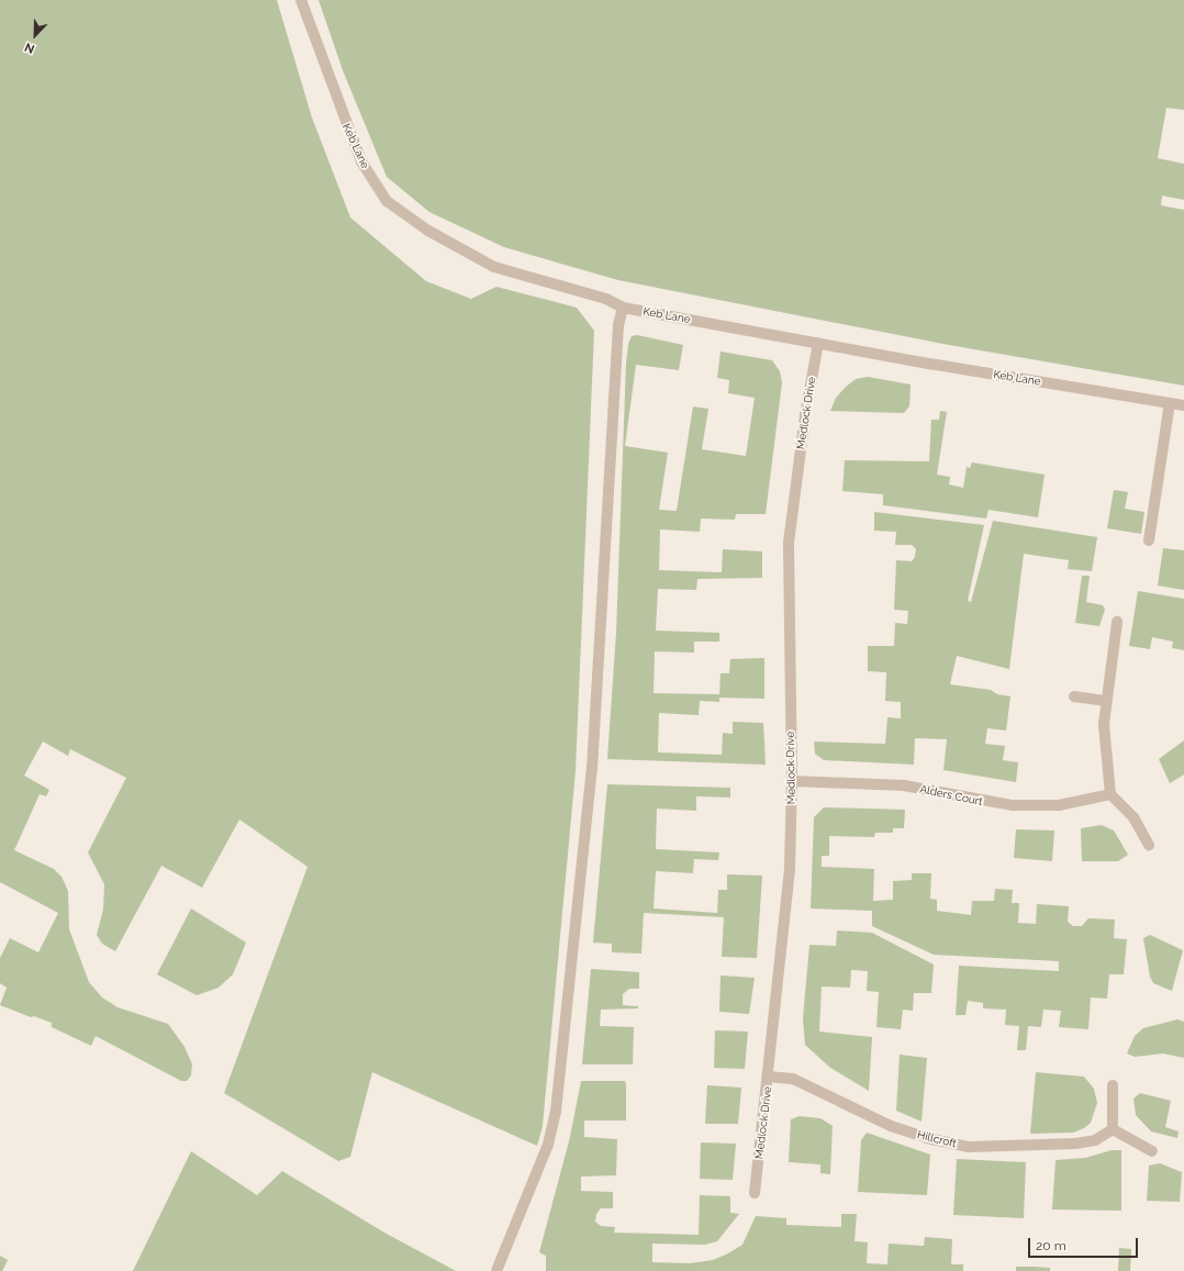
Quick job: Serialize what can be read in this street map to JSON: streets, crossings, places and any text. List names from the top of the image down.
{
  "streets": {
    "street": [
      "Keb Lane",
      "Medlock Drive",
      "Alders Court",
      "Hillcroft"
    ]
  },
  "crossings": [
    ["Keb Lane", "Medlock Drive"],
    ["Medlock Drive", "Alders Court"],
    ["Medlock Drive", "Hillcroft"]
  ],
  "scale_bar": "20 m",
  "north": "bottom left"
}
